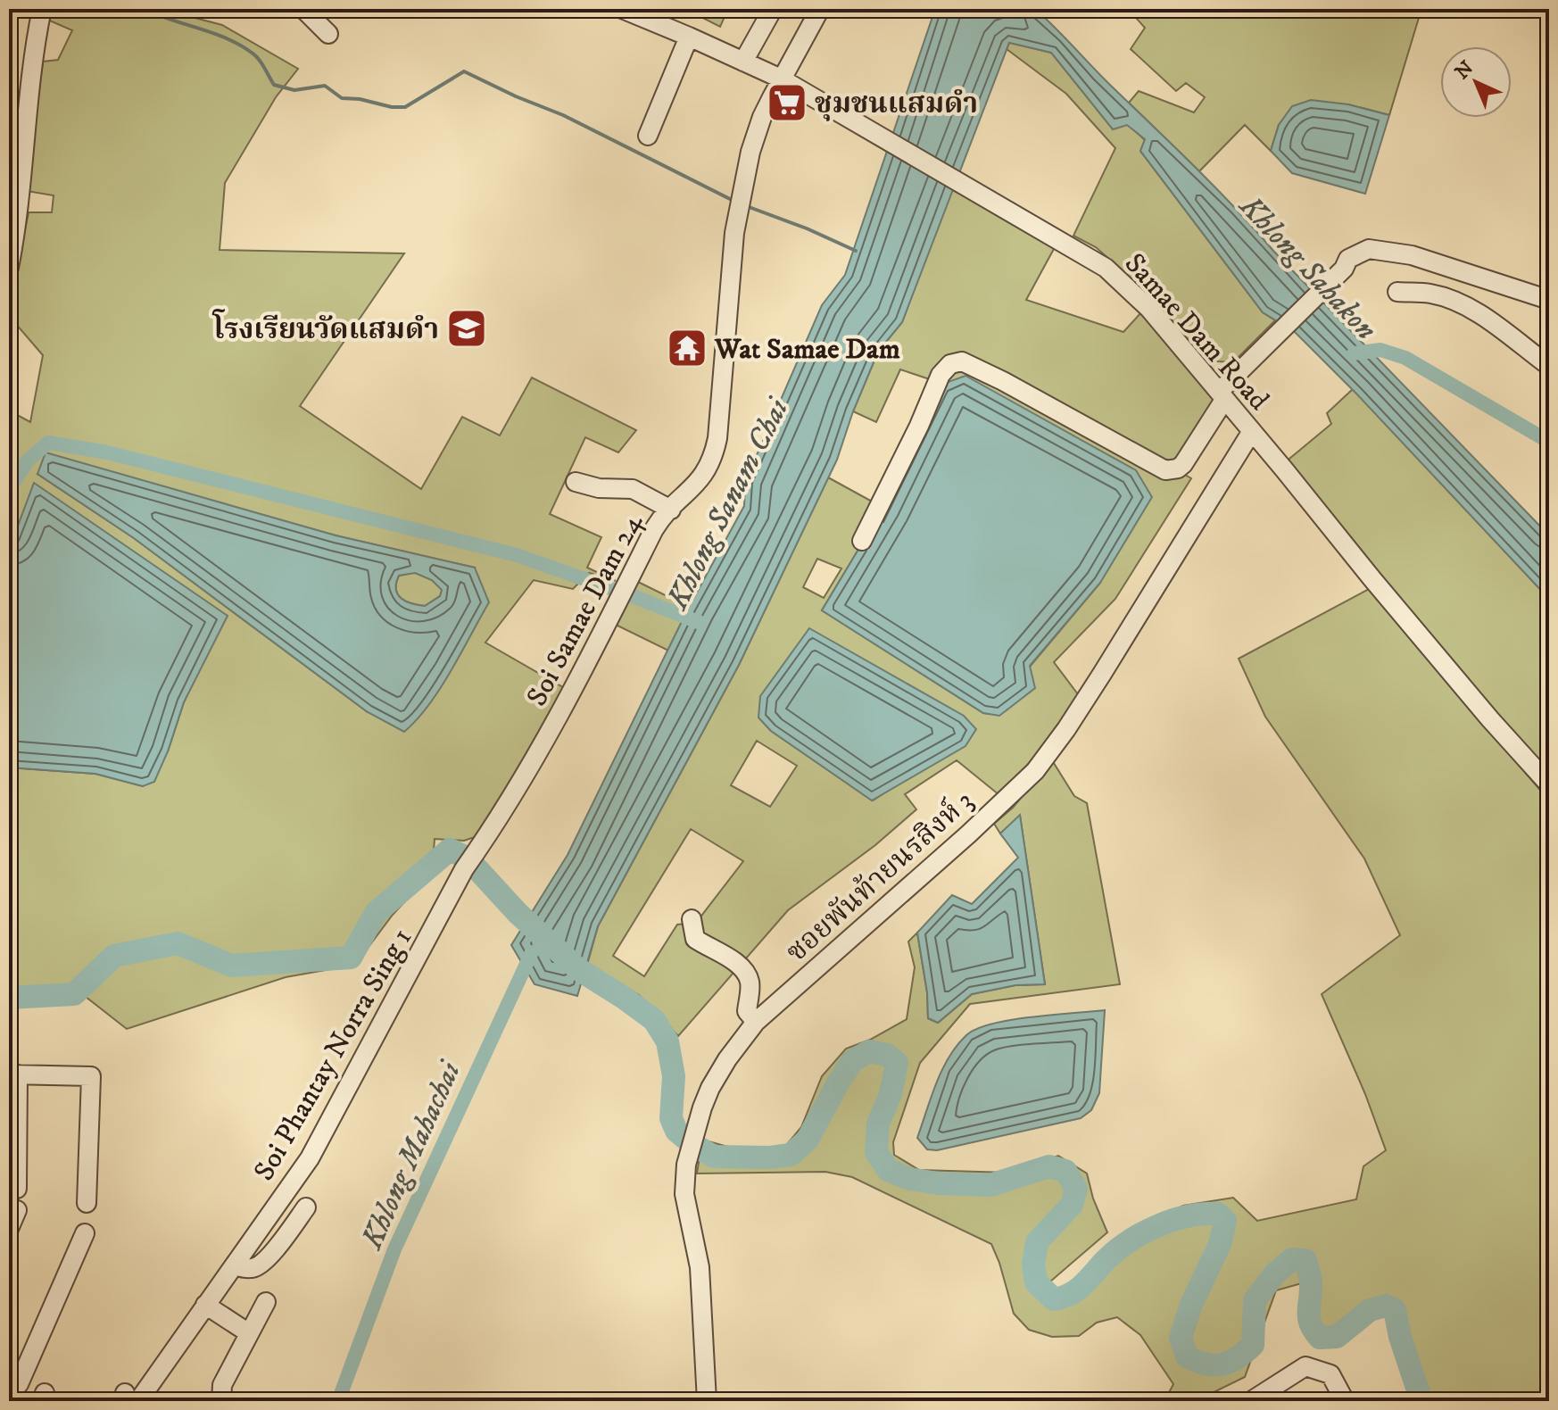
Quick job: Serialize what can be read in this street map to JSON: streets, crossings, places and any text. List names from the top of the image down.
{
  "streets": {
    "street": [
      "Samae Dam Road",
      "Soi Samae Dam 24",
      "ซอยพันท้ายนรสิงห์ 3",
      "Soi Phantay Norra Sing 1"
    ]
  },
  "crossings": [
    ["Samae Dam Road", "Soi Samae Dam 24"],
    ["Samae Dam Road", "ซอยพันท้ายนรสิงห์ 3"],
    ["Soi Samae Dam 24", "Soi Phantay Norra Sing 1"]
  ],
  "water": ["Khlong Sahakon", "Khlong Sanam Chai", "Khlong Mahachai"],
  "places": {
    "supermarket": ["ชุมชนแสมดำ"],
    "school or university": ["โรงเรียนวัดแสมดำ"],
    "temple": ["Wat Samae Dam"]
  },
  "north": "top left"
}
